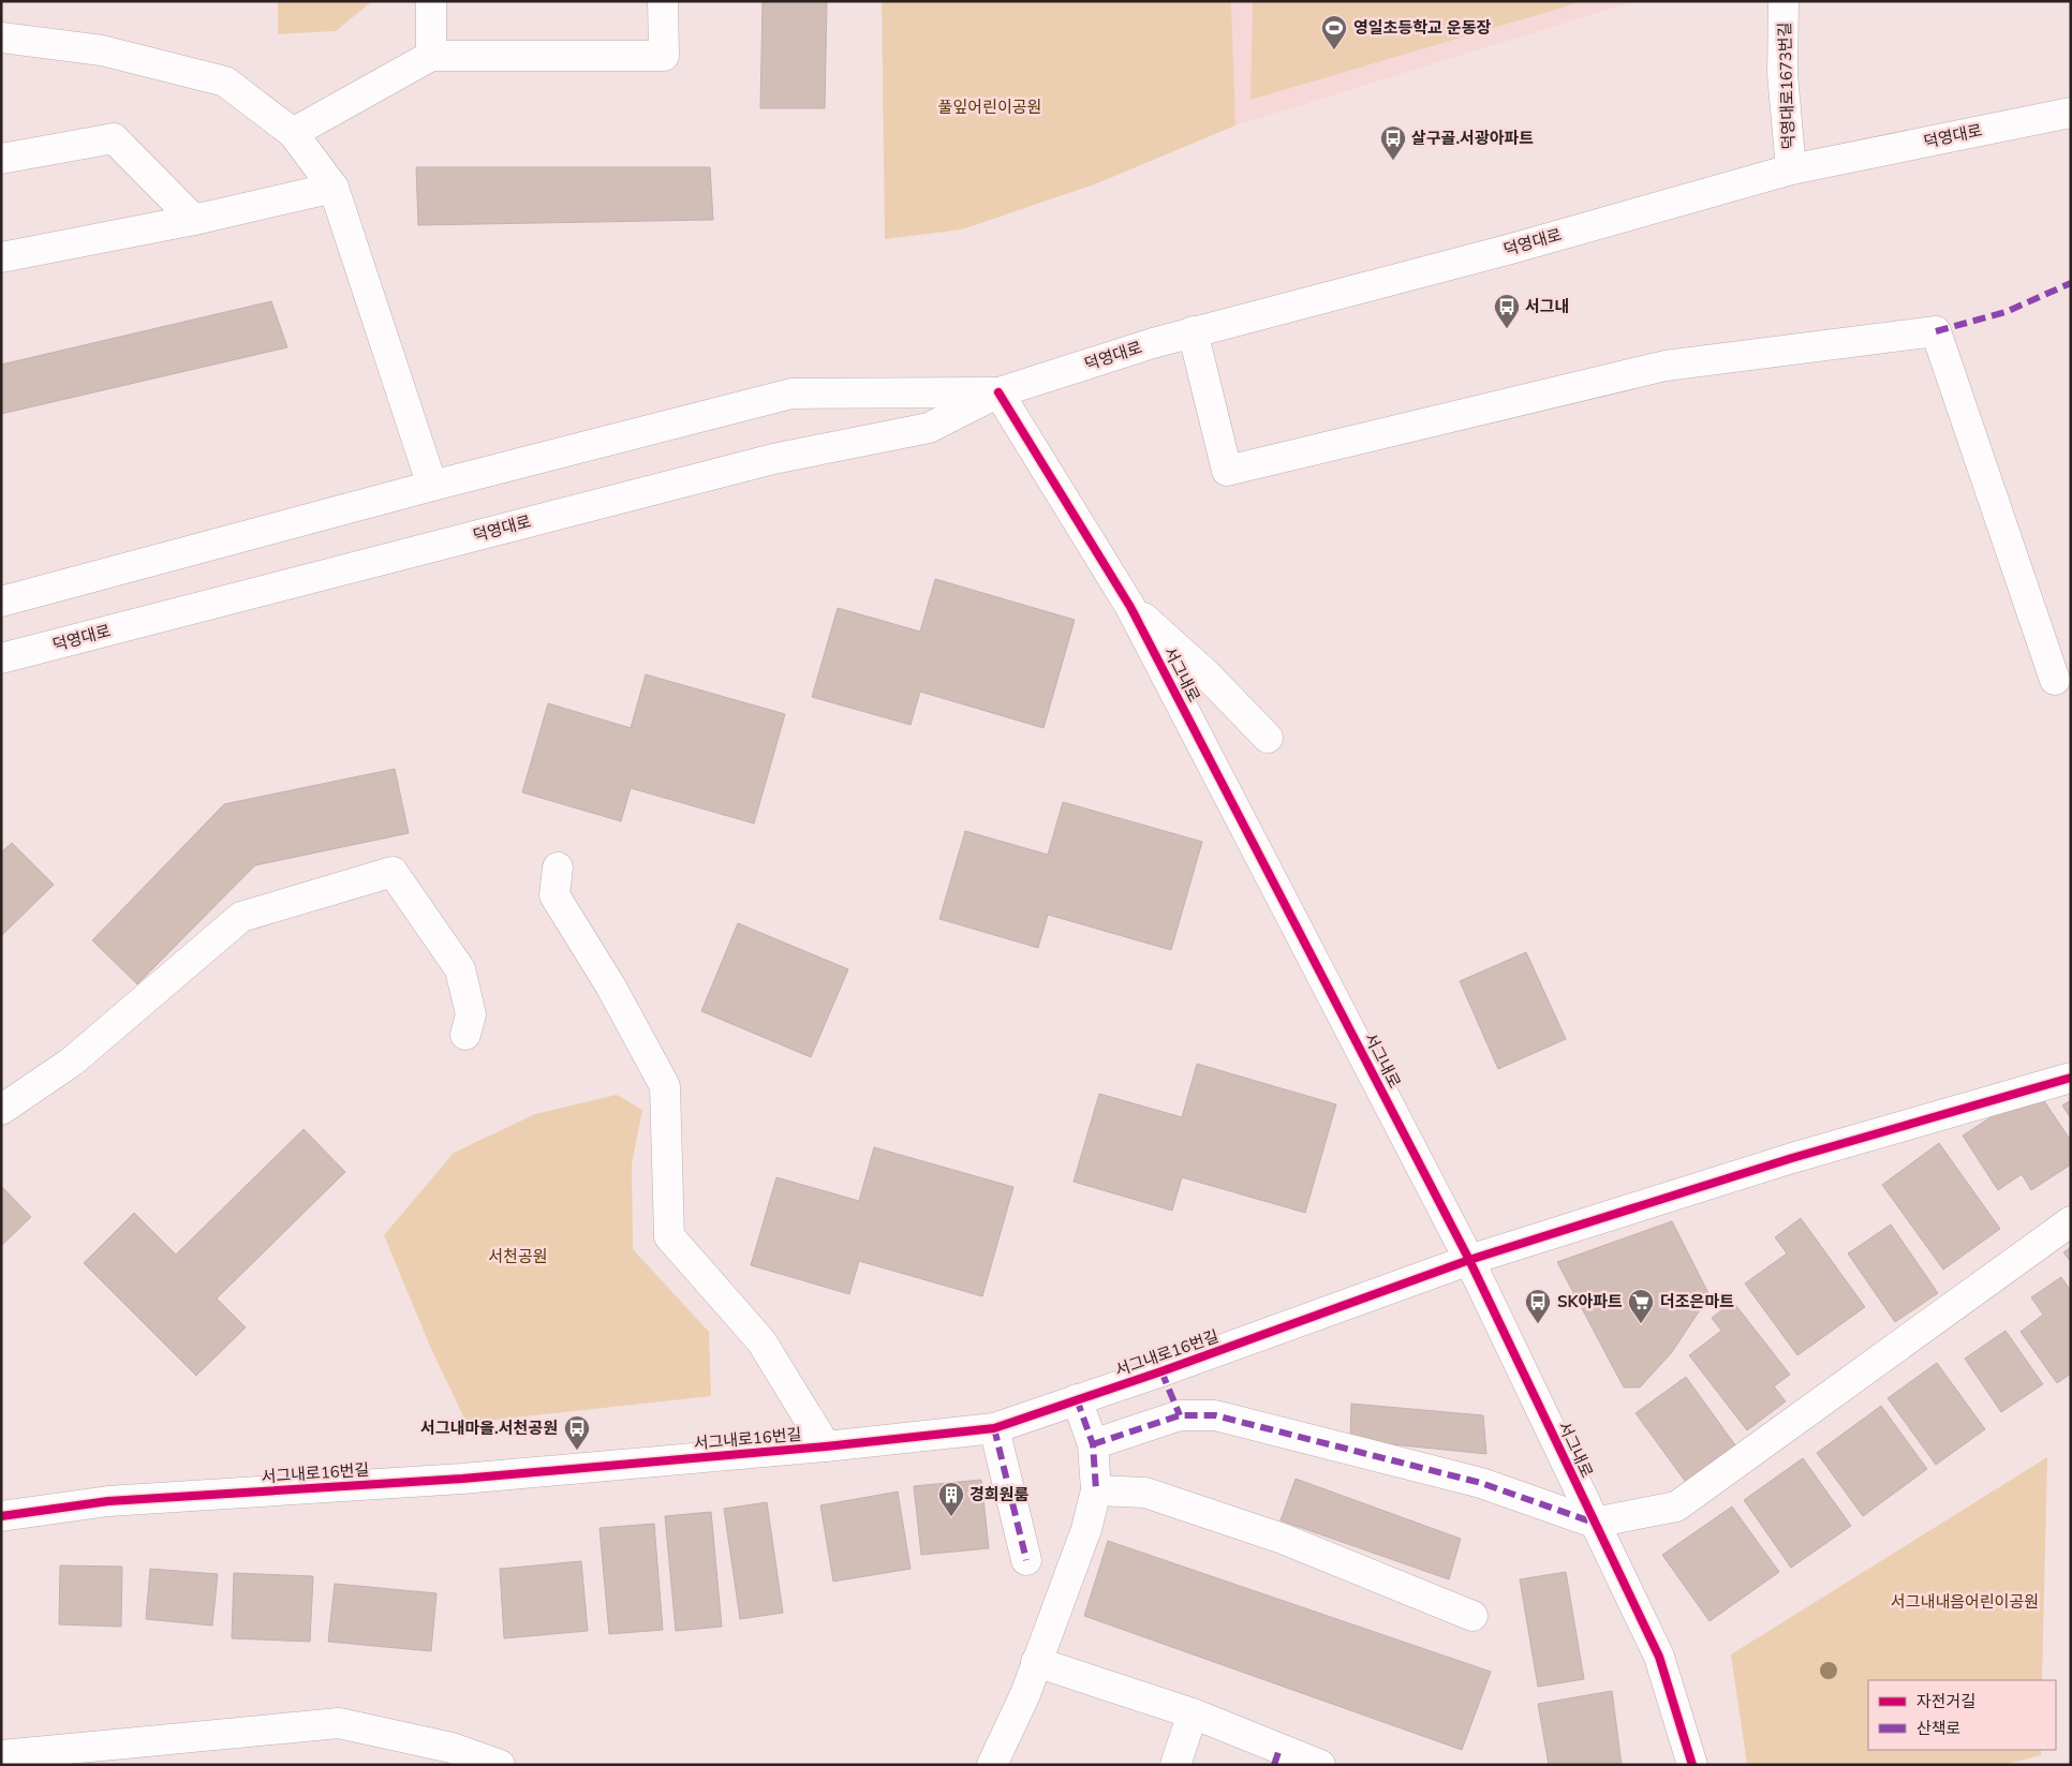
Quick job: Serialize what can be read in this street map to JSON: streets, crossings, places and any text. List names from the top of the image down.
{
  "streets": {
    "street": [
      "덕영대로1673번길",
      "덕영대로",
      "서그내로",
      "서그내로16번길"
    ]
  },
  "crossings": [
    ["덕영대로1673번길", "덕영대로"],
    ["덕영대로", "서그내로"],
    ["서그내로", "서그내로16번길"]
  ],
  "parks": ["풀잎어린이공원", "서천공원", "서그내내음어린이공원"],
  "places": {
    "sports": ["영일초등학교 운동장"],
    "bus stop": [
      "살구골.서광아파트",
      "서그내",
      "SK아파트",
      "서그내마을.서천공원"
    ],
    "supermarket": ["더조은마트"],
    "building": ["경희원룸"]
  },
  "legend": ["자전거길", "산책로"]
}
